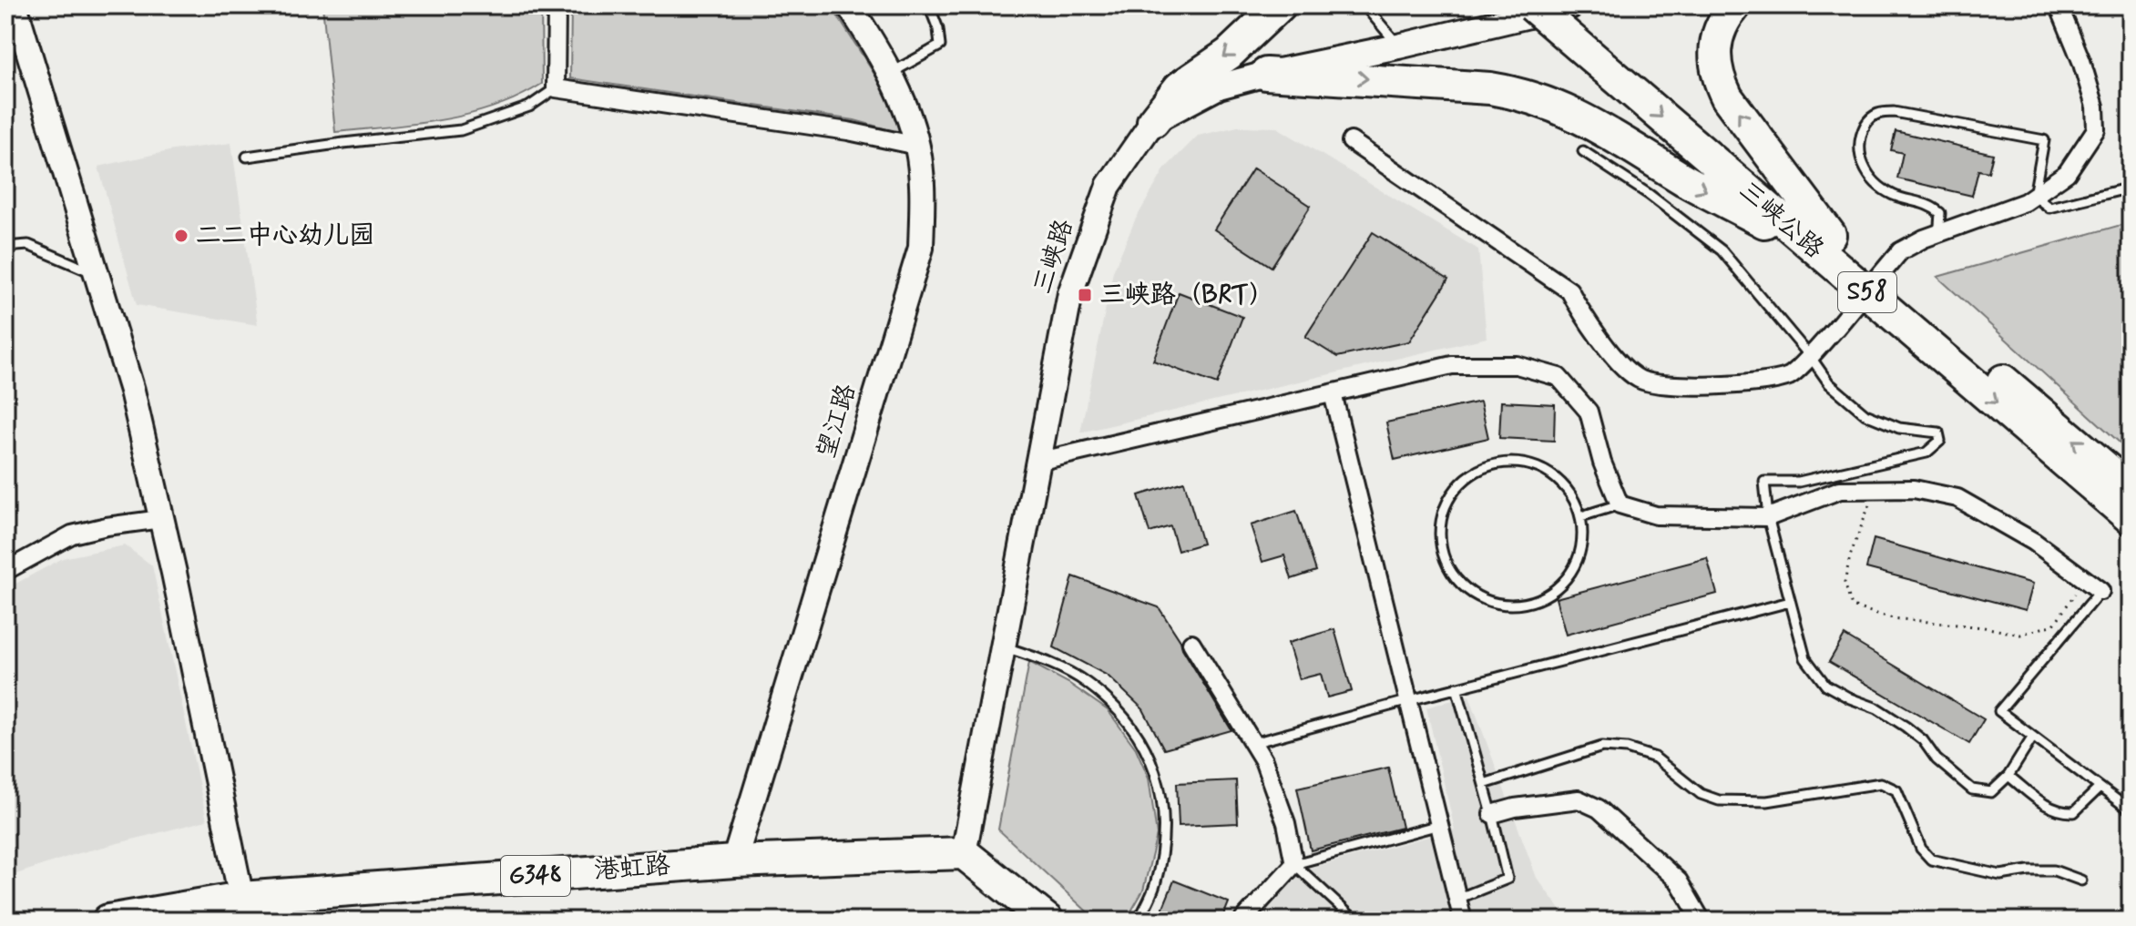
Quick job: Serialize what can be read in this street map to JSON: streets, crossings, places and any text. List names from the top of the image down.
{
  "streets": {
    "highway": [
      "三峡公路",
      "S58",
      "港虹路",
      "G348"
    ],
    "main road": ["三峡路", "望江路"]
  },
  "crossings": [
    ["三峡路", "港虹路"],
    ["望江路", "港虹路"]
  ],
  "places": {
    "other": ["二二中心幼儿园"],
    "transit": ["三峡路（BRT）"]
  }
}
